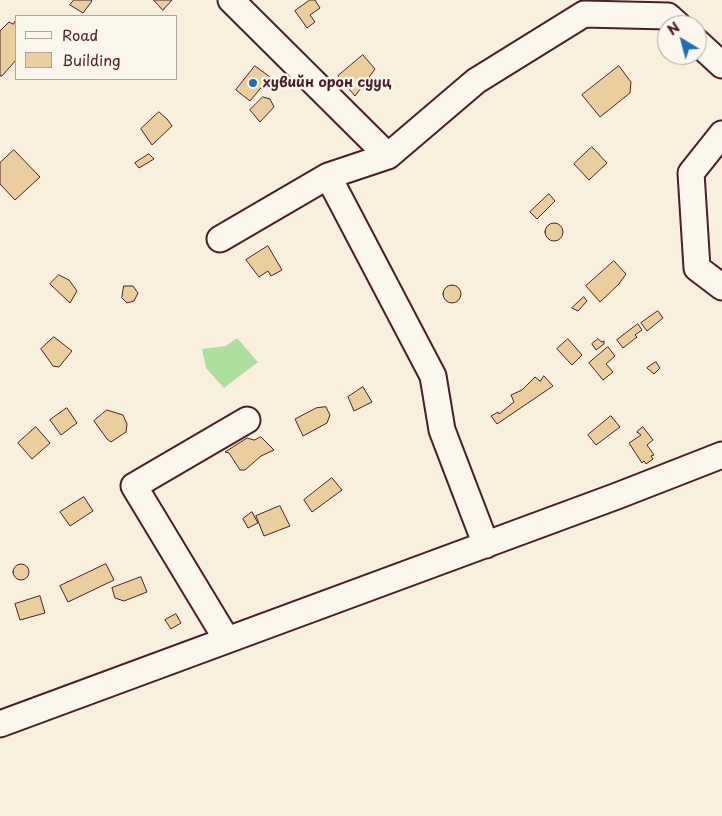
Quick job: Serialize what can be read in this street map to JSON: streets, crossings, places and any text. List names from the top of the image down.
{
  "places": ["хувийн орон сууц"],
  "legend": ["Road", "Building"],
  "north": "top left"
}
